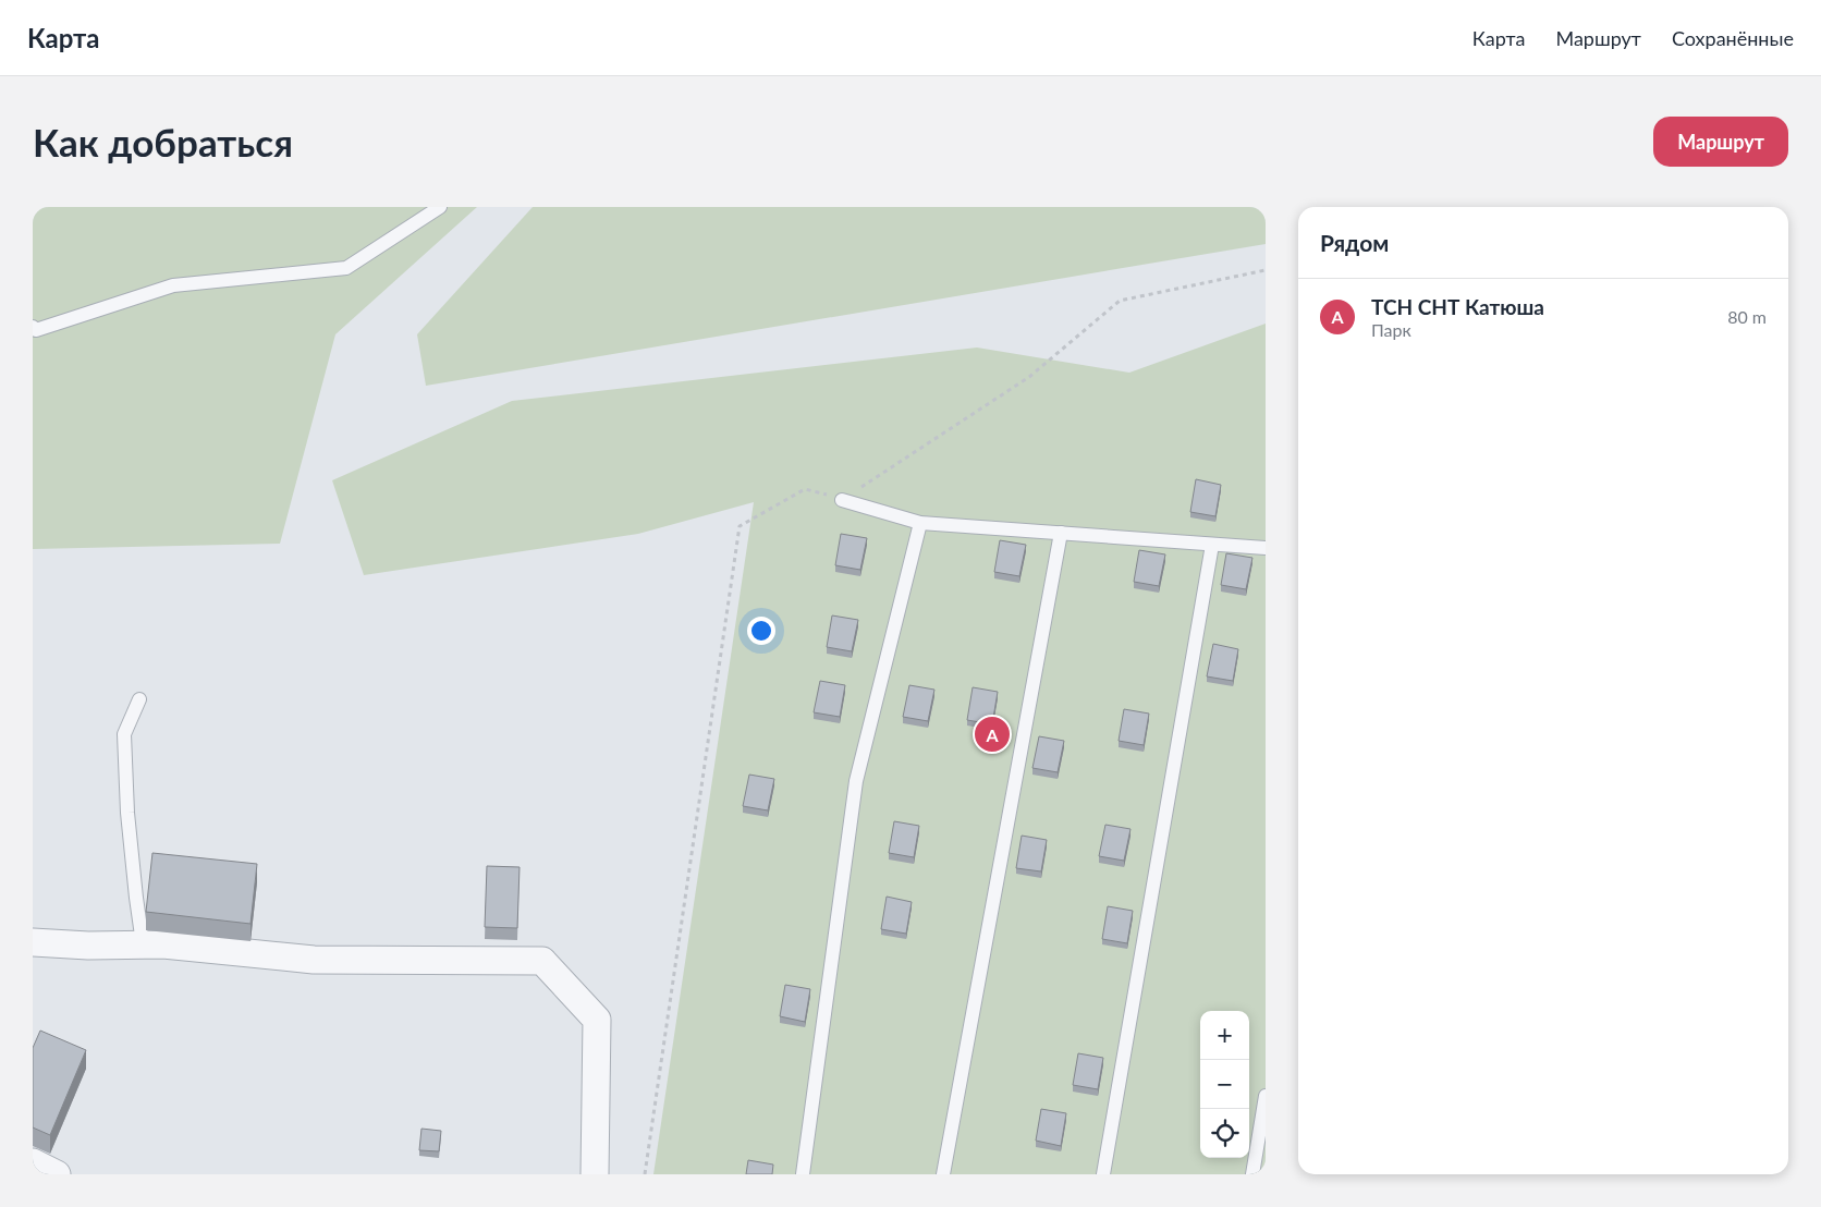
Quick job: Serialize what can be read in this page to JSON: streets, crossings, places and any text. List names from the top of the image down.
{
  "page": {
    "header": "Карта",
    "nav": ["Карта", "Маршрут", "Сохранённые"],
    "buttons": "Маршрут",
    "title": "Как добраться",
    "heading": "Рядом",
    "list": [
      {
        "mark": "A",
        "name": "ТСН СНТ Катюша",
        "note": "Парк",
        "value": "80 m"
      }
    ],
    "pins": "A",
    "map_buttons": ["+", "−"]
  }
}
